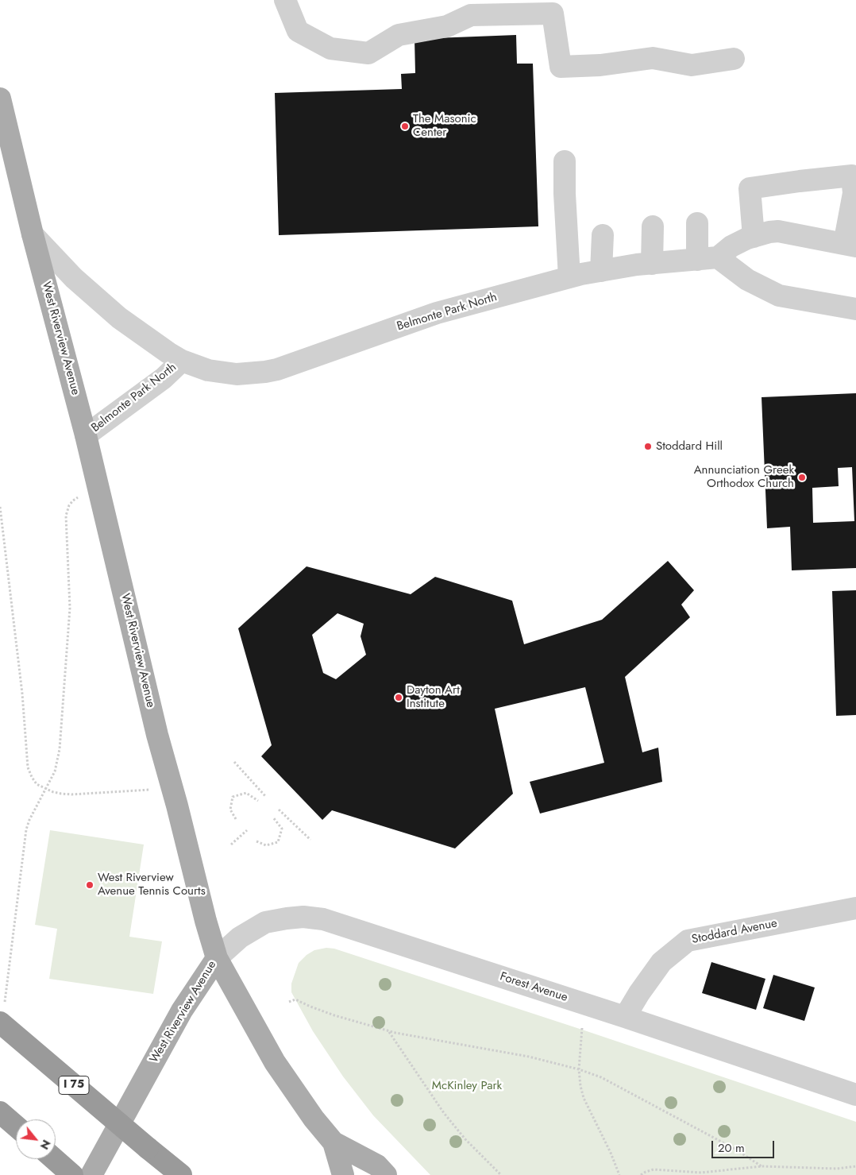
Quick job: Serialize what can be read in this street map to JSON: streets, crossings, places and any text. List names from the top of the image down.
{
  "streets": {
    "highway": ["I 75"],
    "main road": ["West Riverview Avenue"],
    "street": ["Belmonte Park North", "Stoddard Avenue", "Forest Avenue"]
  },
  "crossings": [
    ["Belmonte Park North", "West Riverview Avenue"],
    ["West Riverview Avenue", "Forest Avenue"],
    ["Stoddard Avenue", "Forest Avenue"]
  ],
  "parks": ["McKinley Park"],
  "places": [
    "The Masonic Center",
    "Stoddard Hill",
    "Annunciation Greek Orthodox Church",
    "Dayton Art Institute",
    "West Riverview Avenue Tennis Courts"
  ],
  "scale_bar": "20 m",
  "north": "bottom right"
}
